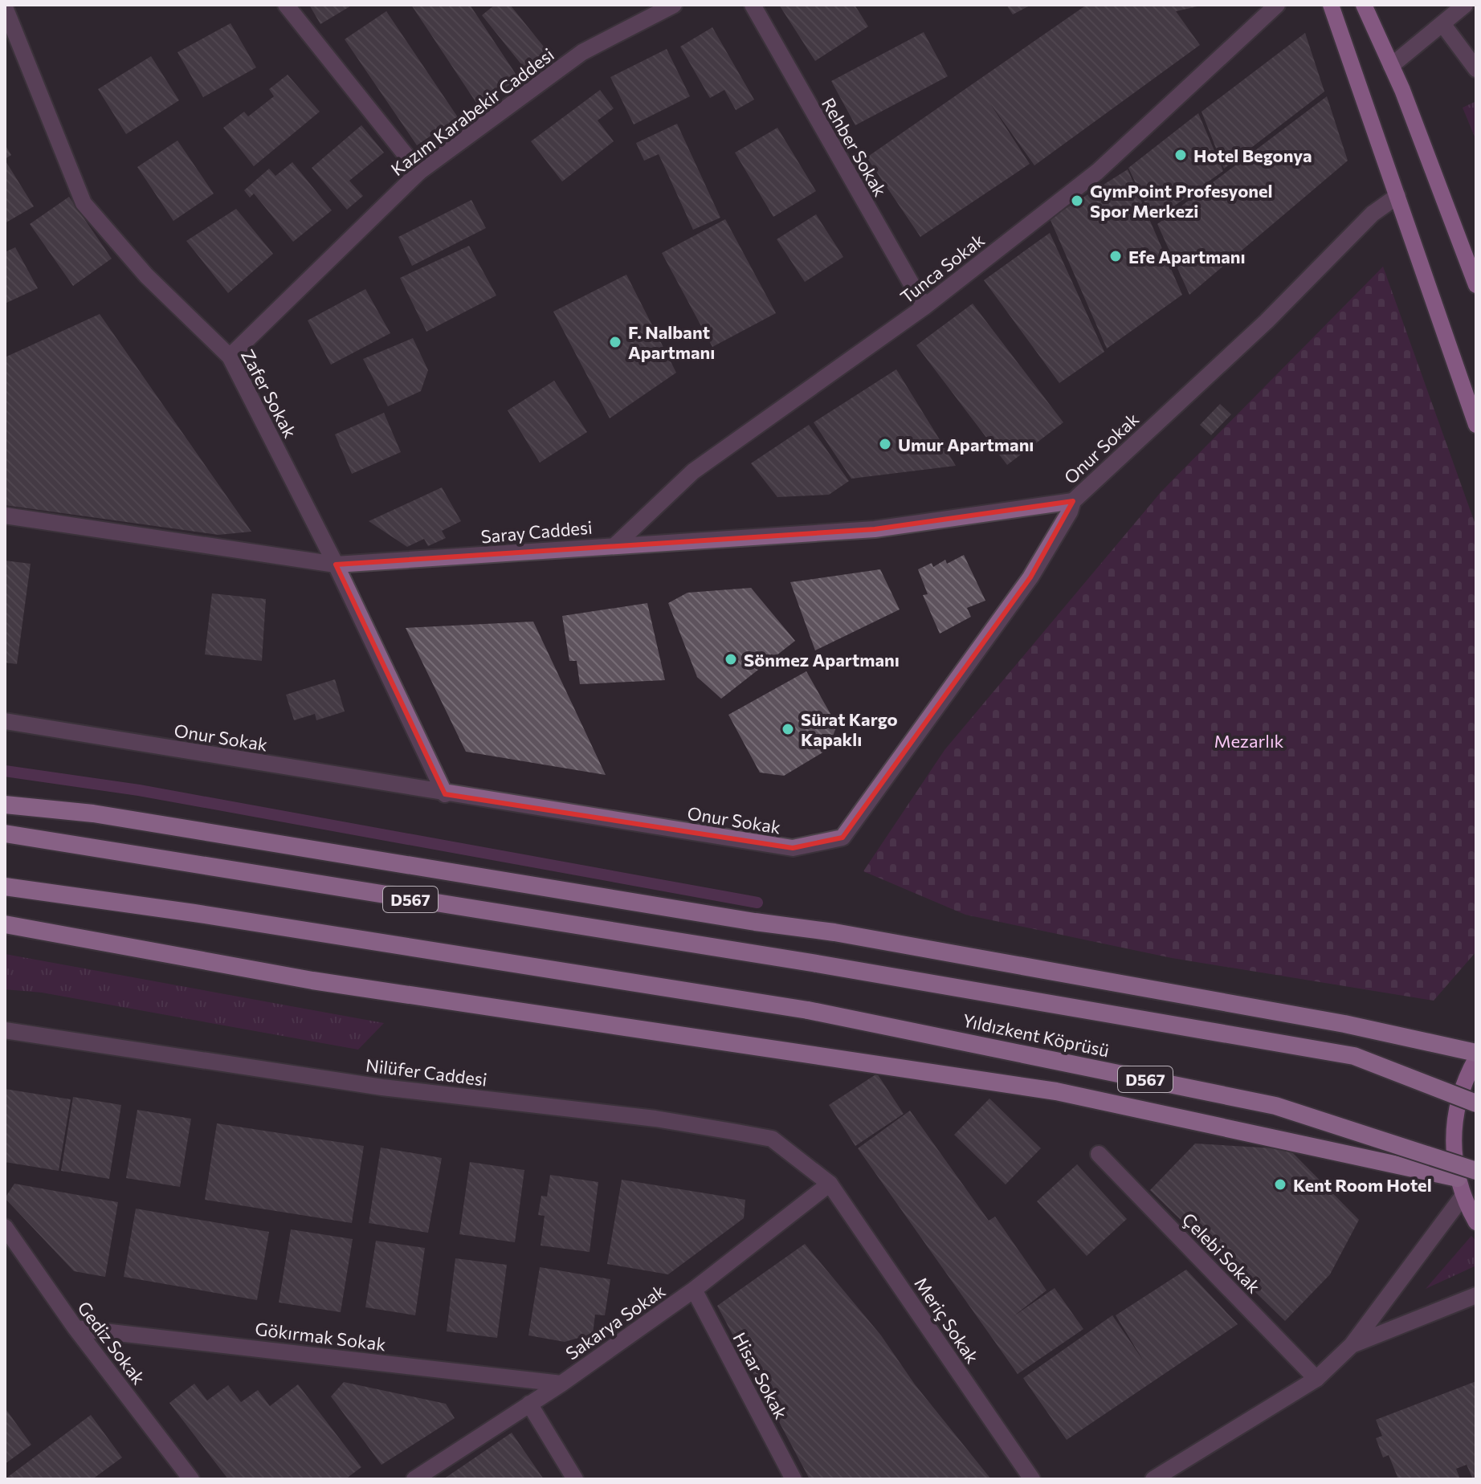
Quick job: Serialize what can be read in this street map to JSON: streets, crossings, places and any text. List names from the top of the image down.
{
  "streets": {
    "highway": ["D567", "Yıldızkent Köprüsü"],
    "street": [
      "Kazım Karabekir Caddesi",
      "Rehber Sokak",
      "Tunca Sokak",
      "Zafer Sokak",
      "Onur Sokak",
      "Saray Caddesi",
      "Nilüfer Caddesi",
      "Çelebi Sokak",
      "Meriç Sokak",
      "Sakarya Sokak",
      "Gökırmak Sokak",
      "Gediz Sokak",
      "Hisar Sokak"
    ]
  },
  "crossings": [
    ["Kazım Karabekir Caddesi", "Zafer Sokak"],
    ["Rehber Sokak", "Tunca Sokak"],
    ["Tunca Sokak", "Saray Caddesi"],
    ["Zafer Sokak", "Onur Sokak"],
    ["Zafer Sokak", "Saray Caddesi"],
    ["Onur Sokak", "Saray Caddesi"],
    ["Nilüfer Caddesi", "Meriç Sokak"],
    ["Nilüfer Caddesi", "Sakarya Sokak"],
    ["Meriç Sokak", "Sakarya Sokak"],
    ["Sakarya Sokak", "Gökırmak Sokak"],
    ["Sakarya Sokak", "Hisar Sokak"],
    ["Gökırmak Sokak", "Gediz Sokak"]
  ],
  "parks": ["Mezarlık"],
  "places": [
    "Hotel Begonya",
    "GymPoint Profesyonel Spor Merkezi",
    "Efe Apartmanı",
    "F. Nalbant Apartmanı",
    "Umur Apartmanı",
    "Sönmez Apartmanı",
    "Sürat Kargo Kapaklı",
    "Kent Room Hotel"
  ]
}
